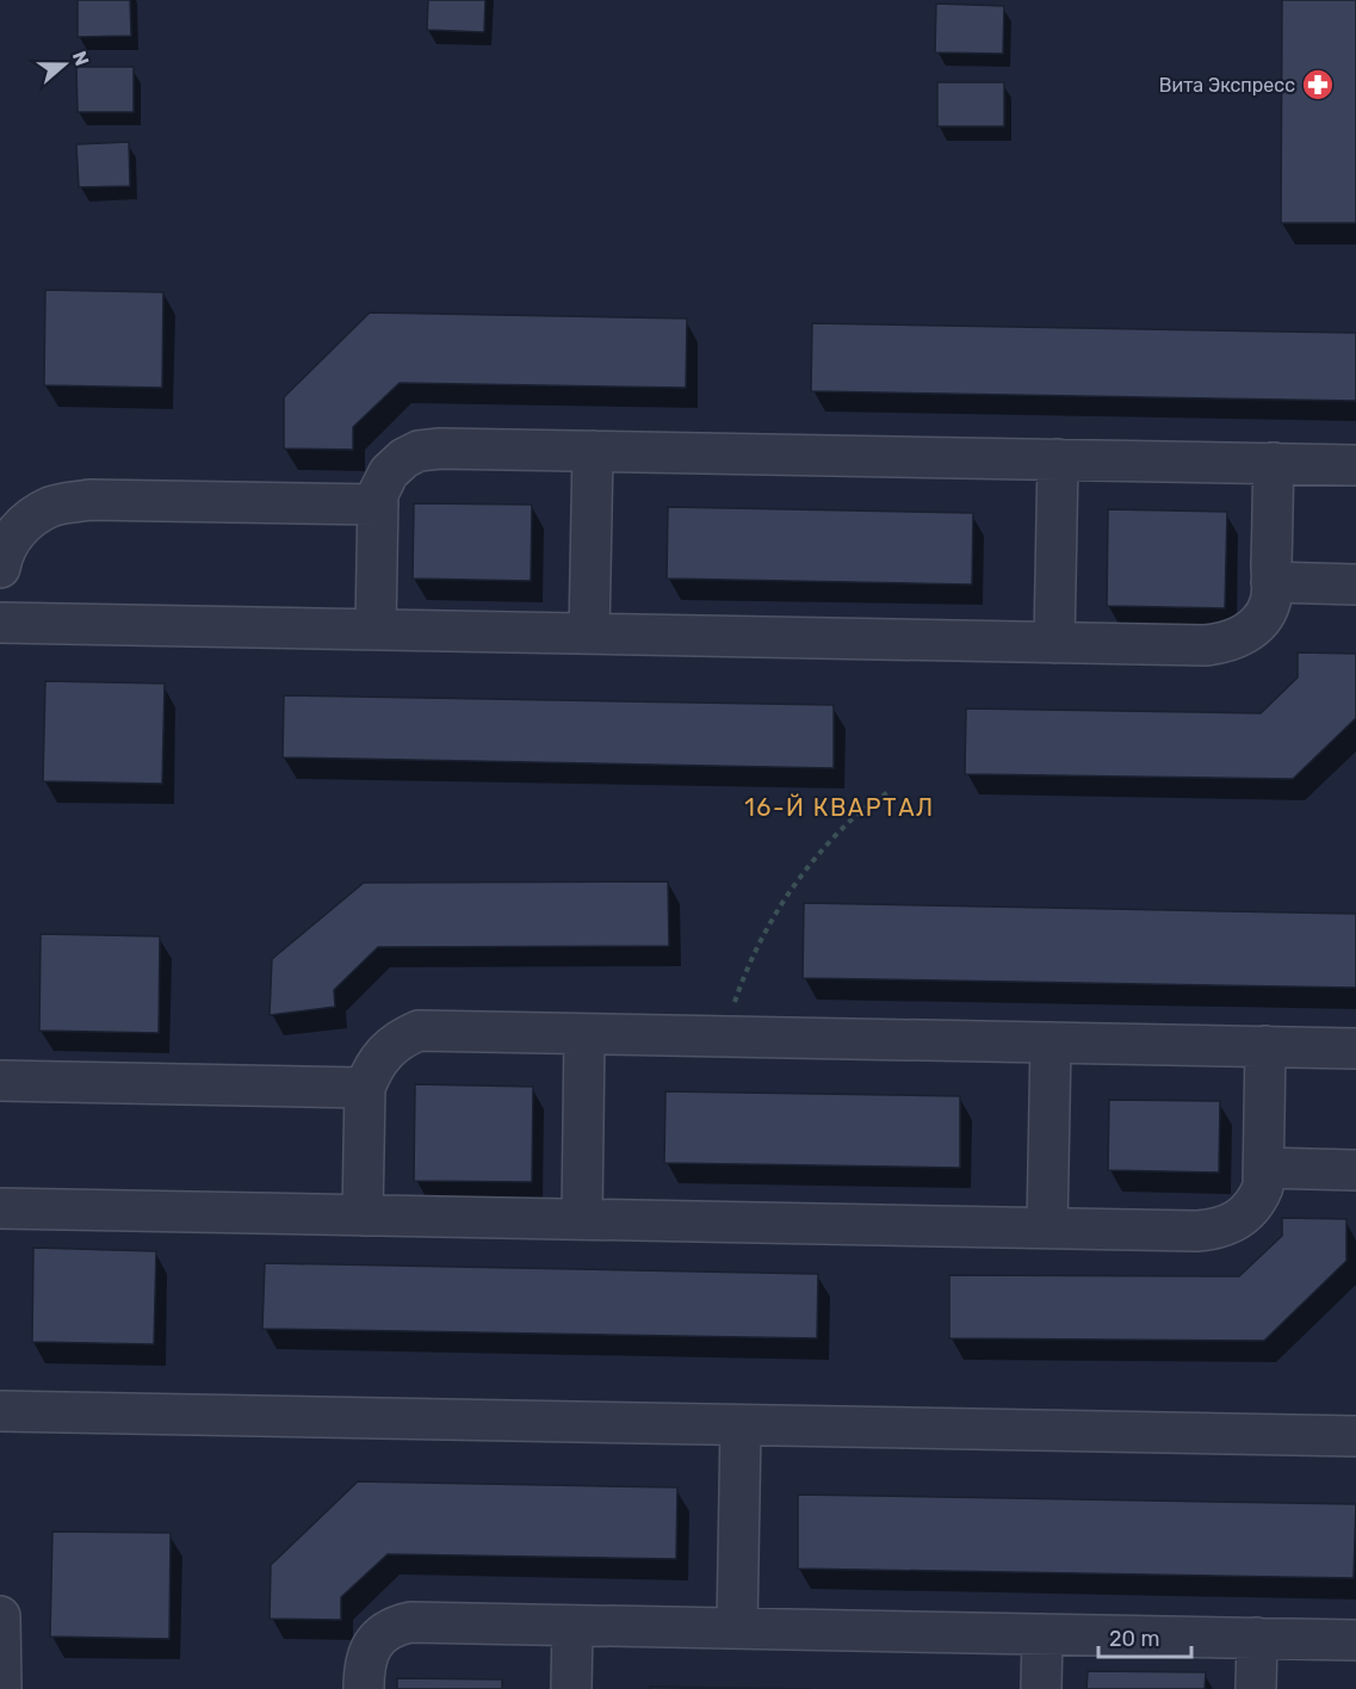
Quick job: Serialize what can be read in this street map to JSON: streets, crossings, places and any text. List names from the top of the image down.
{
  "districts": ["16-Й КВАРТАЛ"],
  "places": {
    "pharmacy": ["Вита Экспресс"]
  },
  "scale_bar": "20 m",
  "north": "right"
}
